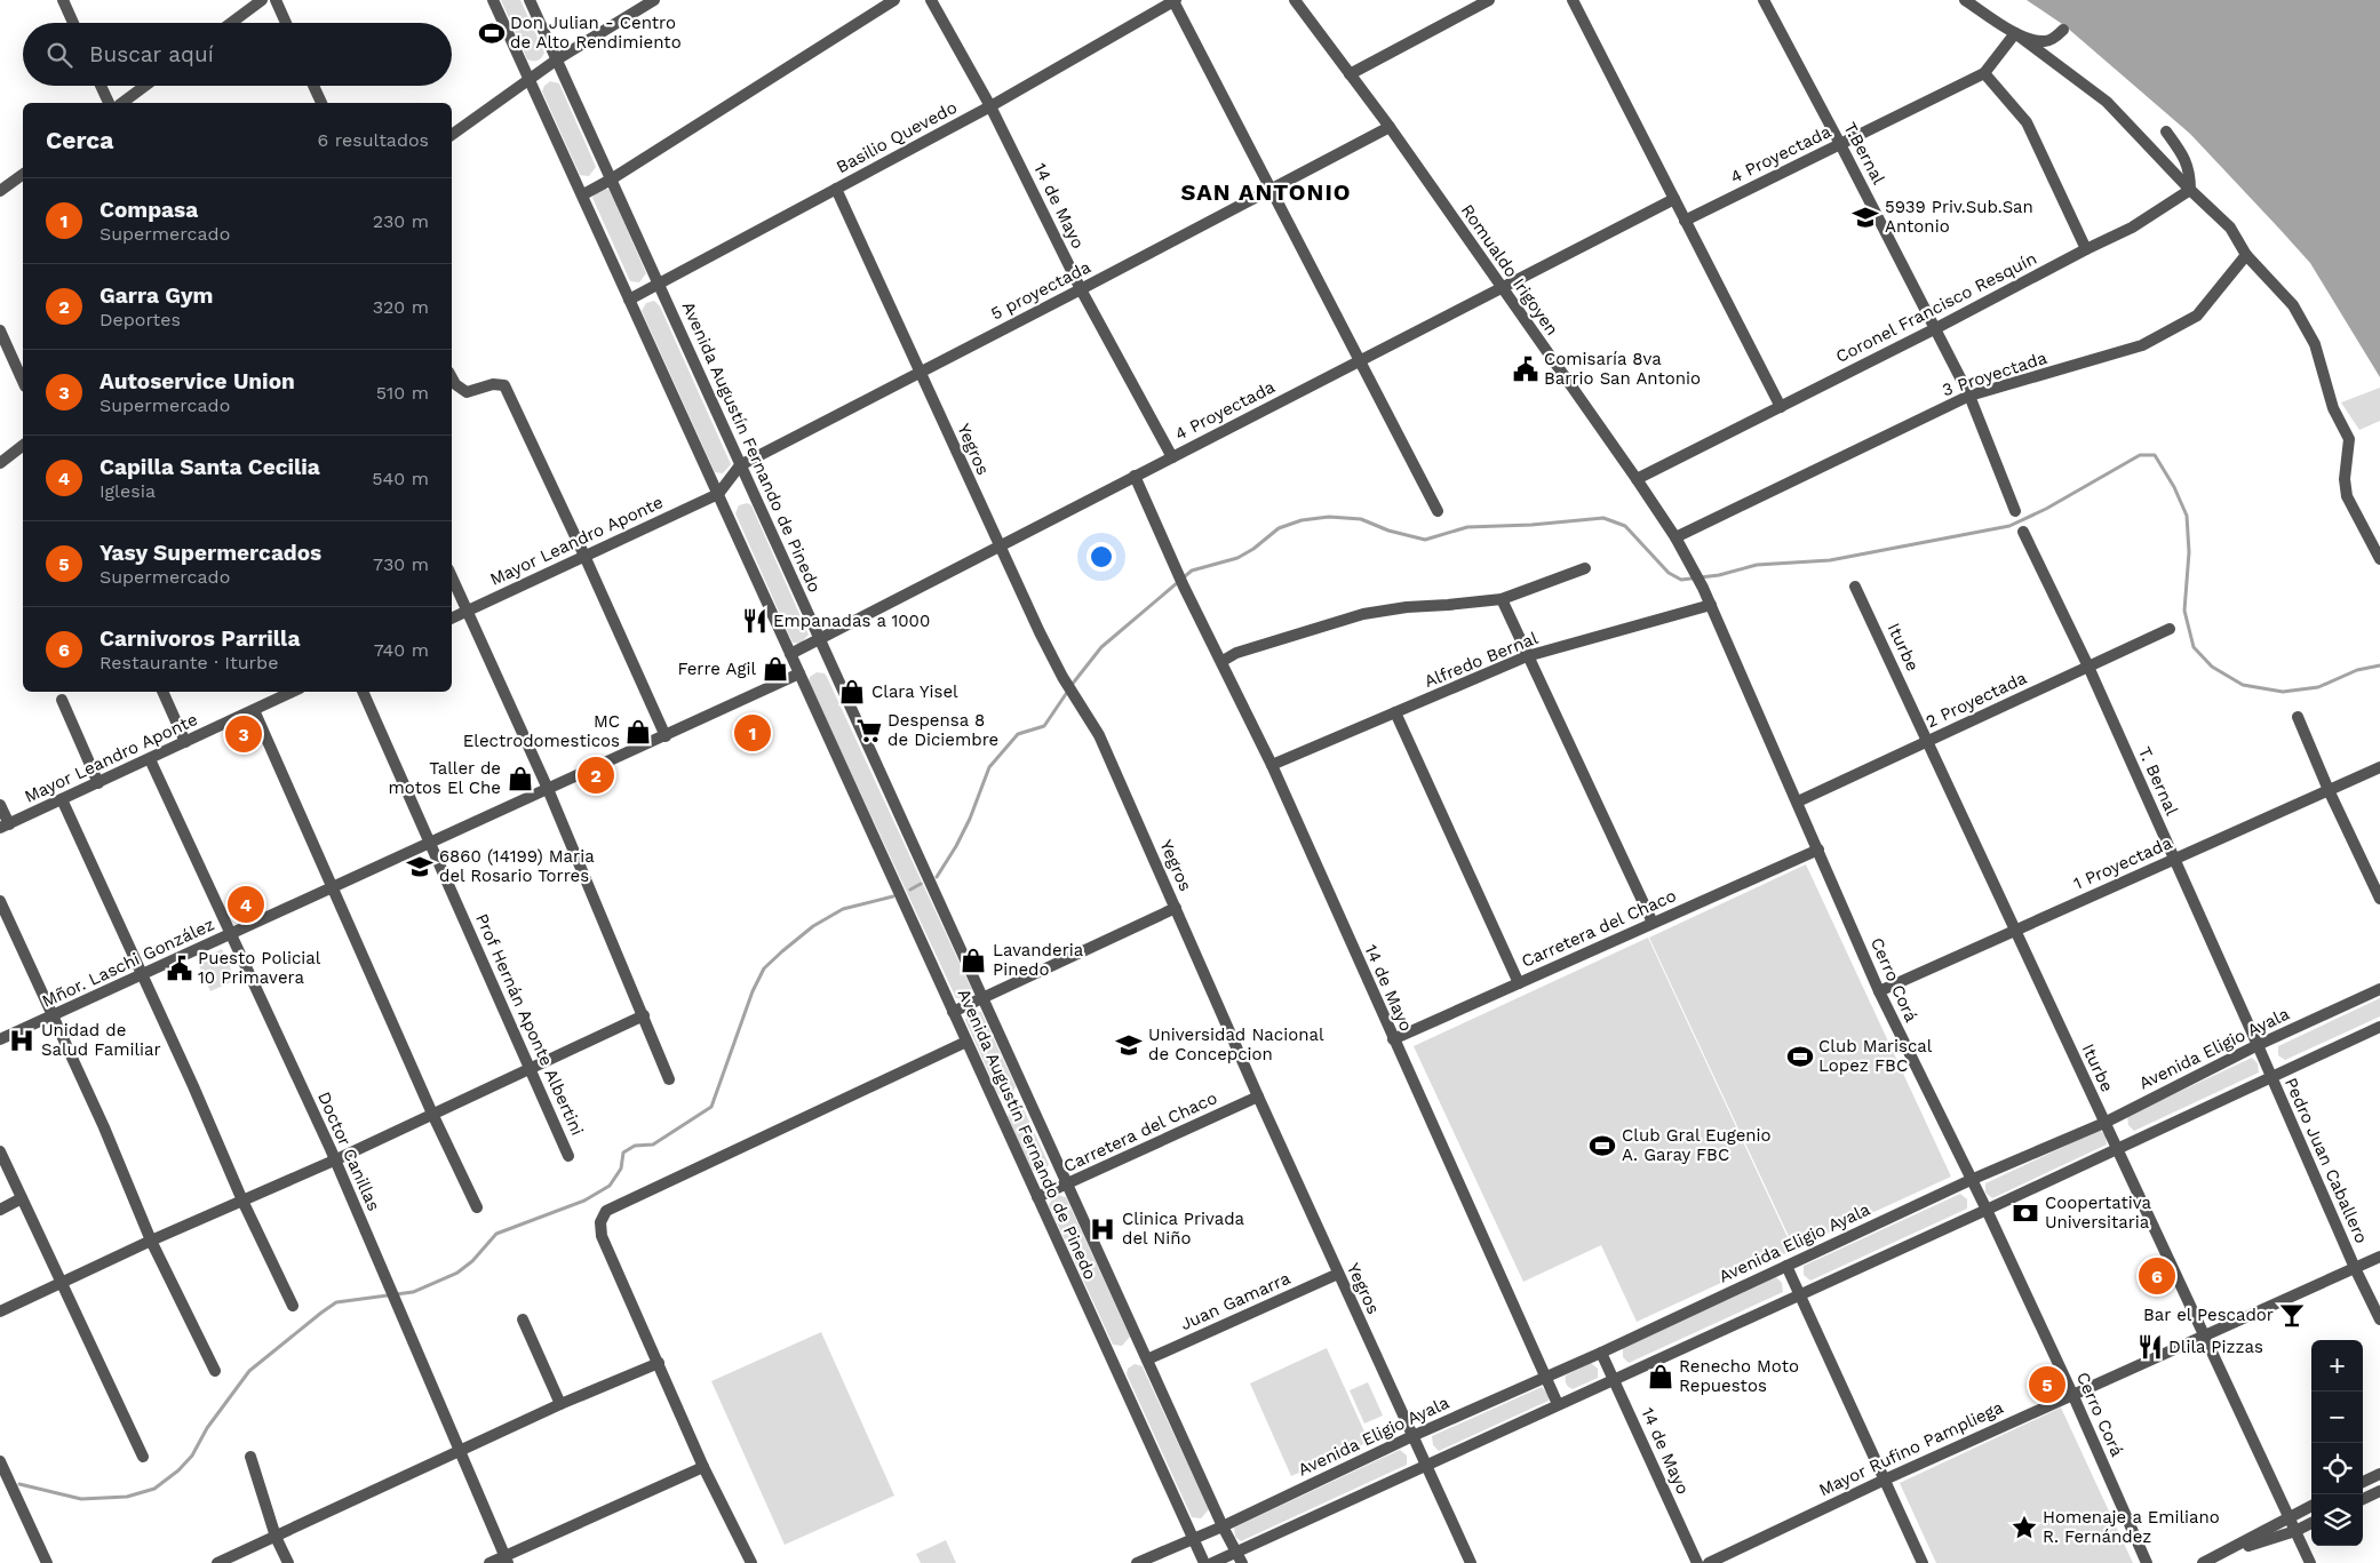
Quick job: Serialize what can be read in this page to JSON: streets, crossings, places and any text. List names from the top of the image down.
{
  "streets": {
    "street": [
      "Basilio Quevedo",
      "T.Bernal",
      "4 Proyectada",
      "14 de Mayo",
      "Romualdo Irigoyen",
      "5 proyectada",
      "Coronel Francisco Resquín",
      "3 Proyectada",
      "Avenida Augustín Fernando de Pinedo",
      "Yegros",
      "Mayor Leandro Aponte",
      "Iturbe",
      "Alfredo Bernal",
      "2 Proyectada",
      "T. Bernal",
      "1 Proyectada",
      "Carretera del Chaco",
      "Mñor. Laschi González",
      "Cerro Corá",
      "Prof Hernán Aponte Albertini",
      "Avenida Eligio Ayala",
      "Doctor Canillas",
      "Pedro Juan Caballero",
      "Juan Gamarra",
      "Mayor Rufino Pampliega"
    ]
  },
  "crossings": [
    ["Basilio Quevedo", "14 de Mayo"],
    ["Basilio Quevedo", "Avenida Augustín Fernando de Pinedo"],
    ["Basilio Quevedo", "Yegros"],
    ["T.Bernal", "4 Proyectada"],
    ["T.Bernal", "Coronel Francisco Resquín"],
    ["T.Bernal", "3 Proyectada"],
    ["4 Proyectada", "14 de Mayo"],
    ["4 Proyectada", "Romualdo Irigoyen"],
    ["4 Proyectada", "Avenida Augustín Fernando de Pinedo"],
    ["4 Proyectada", "Yegros"],
    ["14 de Mayo", "5 proyectada"],
    ["14 de Mayo", "Alfredo Bernal"],
    ["14 de Mayo", "Carretera del Chaco"],
    ["14 de Mayo", "Avenida Eligio Ayala"],
    ["Romualdo Irigoyen", "5 proyectada"],
    ["Romualdo Irigoyen", "Coronel Francisco Resquín"],
    ["Romualdo Irigoyen", "3 Proyectada"],
    ["Romualdo Irigoyen", "Cerro Corá"],
    ["5 proyectada", "Avenida Augustín Fernando de Pinedo"],
    ["5 proyectada", "Yegros"],
    ["5 proyectada", "Mayor Leandro Aponte"],
    ["Avenida Augustín Fernando de Pinedo", "Mayor Leandro Aponte"],
    ["Avenida Augustín Fernando de Pinedo", "Carretera del Chaco"],
    ["Avenida Augustín Fernando de Pinedo", "Mñor. Laschi González"],
    ["Avenida Augustín Fernando de Pinedo", "Avenida Eligio Ayala"],
    ["Avenida Augustín Fernando de Pinedo", "Juan Gamarra"],
    ["Yegros", "Carretera del Chaco"],
    ["Yegros", "Avenida Eligio Ayala"],
    ["Yegros", "Juan Gamarra"],
    ["Mayor Leandro Aponte", "Doctor Canillas"],
    ["Iturbe", "2 Proyectada"],
    ["Iturbe", "1 Proyectada"],
    ["Iturbe", "Avenida Eligio Ayala"],
    ["Iturbe", "Mayor Rufino Pampliega"],
    ["Alfredo Bernal", "Cerro Corá"],
    ["2 Proyectada", "T. Bernal"],
    ["2 Proyectada", "Cerro Corá"],
    ["T. Bernal", "1 Proyectada"],
    ["T. Bernal", "Avenida Eligio Ayala"],
    ["T. Bernal", "Pedro Juan Caballero"],
    ["1 Proyectada", "Cerro Corá"],
    ["Carretera del Chaco", "Cerro Corá"],
    ["Mñor. Laschi González", "Prof Hernán Aponte Albertini"],
    ["Mñor. Laschi González", "Doctor Canillas"],
    ["Cerro Corá", "Avenida Eligio Ayala"],
    ["Cerro Corá", "Mayor Rufino Pampliega"],
    ["Avenida Eligio Ayala", "Pedro Juan Caballero"],
    ["Pedro Juan Caballero", "Mayor Rufino Pampliega"]
  ],
  "districts": ["SAN ANTONIO"],
  "places": {
    "sports": ["Don Julian - Centro de Alto Rendimiento", "Club Mariscal Lopez FBC", "Club Gral Eugenio A. Garay FBC"],
    "school or university": ["5939 Priv.Sub.San Antonio", "6860 (14199) Maria del Rosario Torres", "Universidad Nacional de Concepcion"],
    "public building": ["Comisaría 8va Barrio San Antonio", "Puesto Policial 10 Primavera"],
    "restaurant": ["Empanadas a 1000", "Dlila Pizzas"],
    "shop": [
      "Ferre Agil",
      "Clara Yisel",
      "MC Electrodomesticos",
      "Taller de motos El Che",
      "Lavanderia Pinedo",
      "Renecho Moto Repuestos"
    ],
    "supermarket": ["Despensa 8 de Diciembre"],
    "hospital": ["Unidad de Salud Familiar", "Clinica Privada del Niño"],
    "bank": ["Coopertativa Universitaria"],
    "bar": ["Bar el Pescador"],
    "place": ["Homenaje a Emiliano R. Fernández"]
  },
  "page": {
    "search": "Buscar aquí",
    "heading": ["Cerca", "6 resultados"],
    "list": [
      {
        "mark": "1",
        "name": "Compasa",
        "note": "Supermercado",
        "value": "230 m"
      },
      {
        "mark": "2",
        "name": "Garra Gym",
        "note": "Deportes",
        "value": "320 m"
      },
      {
        "mark": "3",
        "name": "Autoservice Union",
        "note": "Supermercado",
        "value": "510 m"
      },
      {
        "mark": "4",
        "name": "Capilla Santa Cecilia",
        "note": "Iglesia",
        "value": "540 m"
      },
      {
        "mark": "5",
        "name": "Yasy Supermercados",
        "note": "Supermercado",
        "value": "730 m"
      },
      {
        "mark": "6",
        "name": "Carnivoros Parrilla",
        "note": "Restaurante · Iturbe",
        "value": "740 m"
      }
    ],
    "pins": [
      "1",
      "3",
      "2",
      "4",
      "6",
      "5"
    ],
    "map_buttons": ["+", "−"]
  }
}
